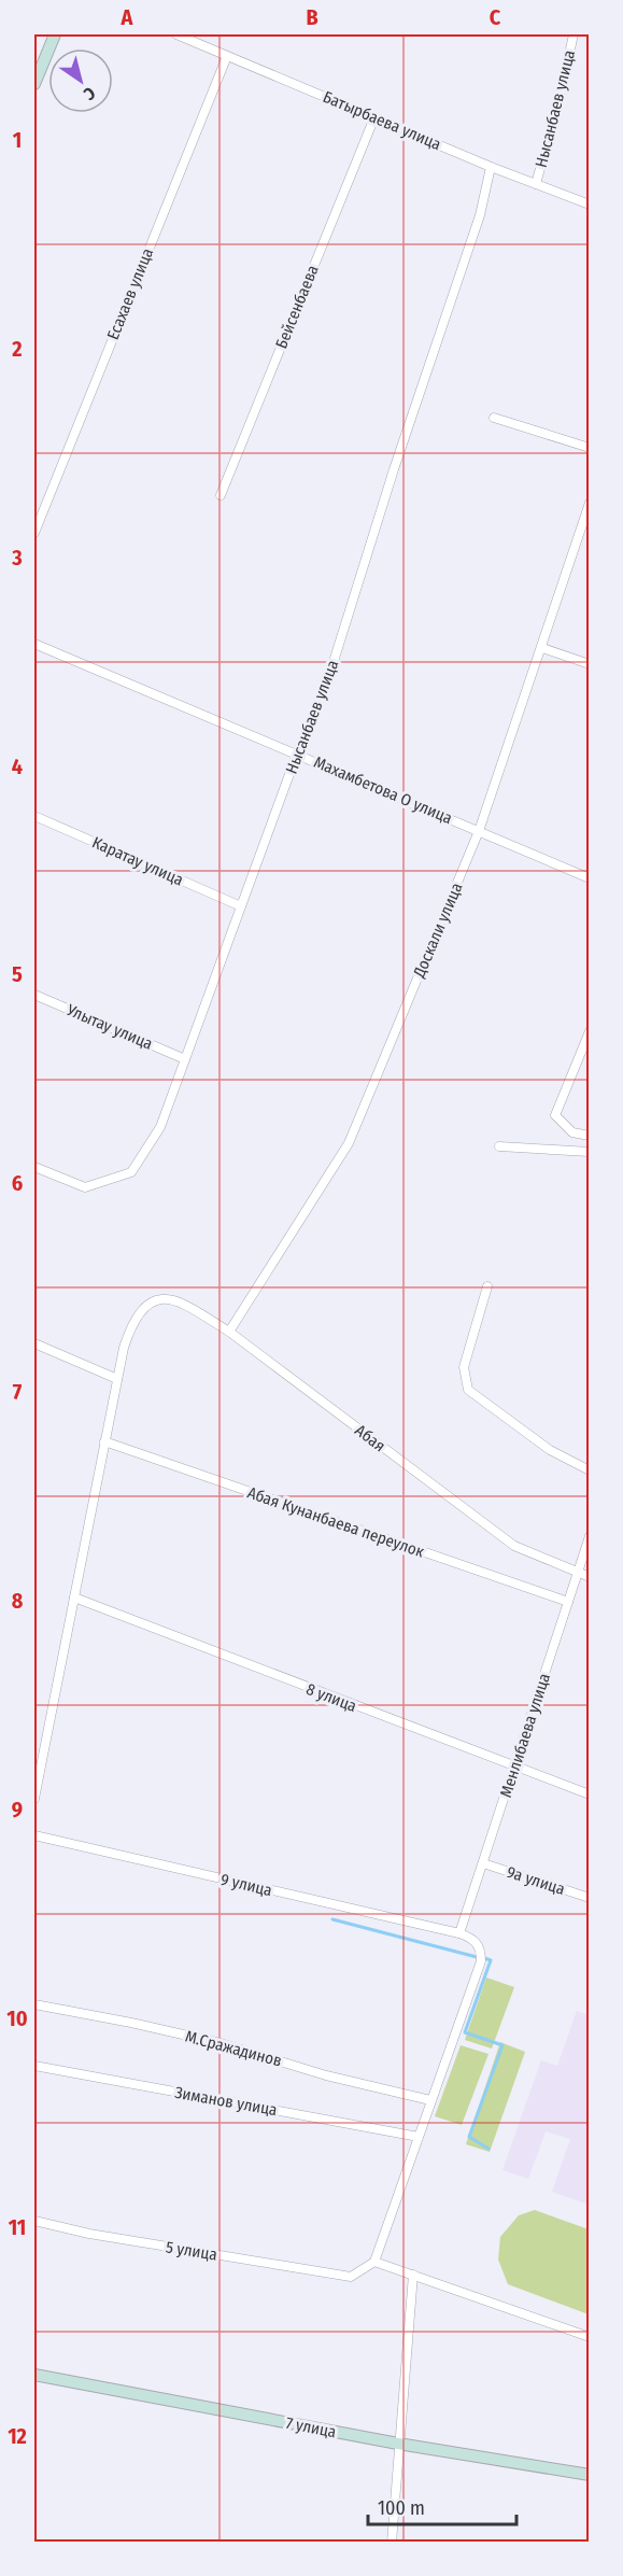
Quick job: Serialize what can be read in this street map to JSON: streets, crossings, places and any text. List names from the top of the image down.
{
  "streets": {
    "street": [
      "Нысанбаев улица",
      "Батырбаева улица",
      "Есахаев улица",
      "Бейсенбаева",
      "Махамбетова О улица",
      "Каратау улица",
      "Доскали улица",
      "Улытау улица",
      "Абая",
      "Абая Кунанбаева переулок",
      "8 улица",
      "Менлибаева улица",
      "9а улица",
      "9 улица",
      "М.Сражадинов",
      "Зиманов улица",
      "5 улица",
      "7 улица"
    ]
  },
  "crossings": [
    ["Нысанбаев улица", "Батырбаева улица"],
    ["Нысанбаев улица", "Махамбетова О улица"],
    ["Нысанбаев улица", "Каратау улица"],
    ["Нысанбаев улица", "Улытау улица"],
    ["Батырбаева улица", "Есахаев улица"],
    ["Батырбаева улица", "Бейсенбаева"],
    ["Махамбетова О улица", "Доскали улица"],
    ["Доскали улица", "Абая"],
    ["Абая", "Менлибаева улица"],
    ["Абая Кунанбаева переулок", "Менлибаева улица"],
    ["8 улица", "Менлибаева улица"],
    ["Менлибаева улица", "9а улица"],
    ["Менлибаева улица", "9 улица"]
  ],
  "scale_bar": "100 m",
  "north": "bottom right",
  "grid": {
    "columns": ["A", "B", "C"],
    "rows": [
      "1",
      "2",
      "3",
      "4",
      "5",
      "6",
      "7",
      "8",
      "9",
      "10",
      "11",
      "12"
    ]
  }
}
